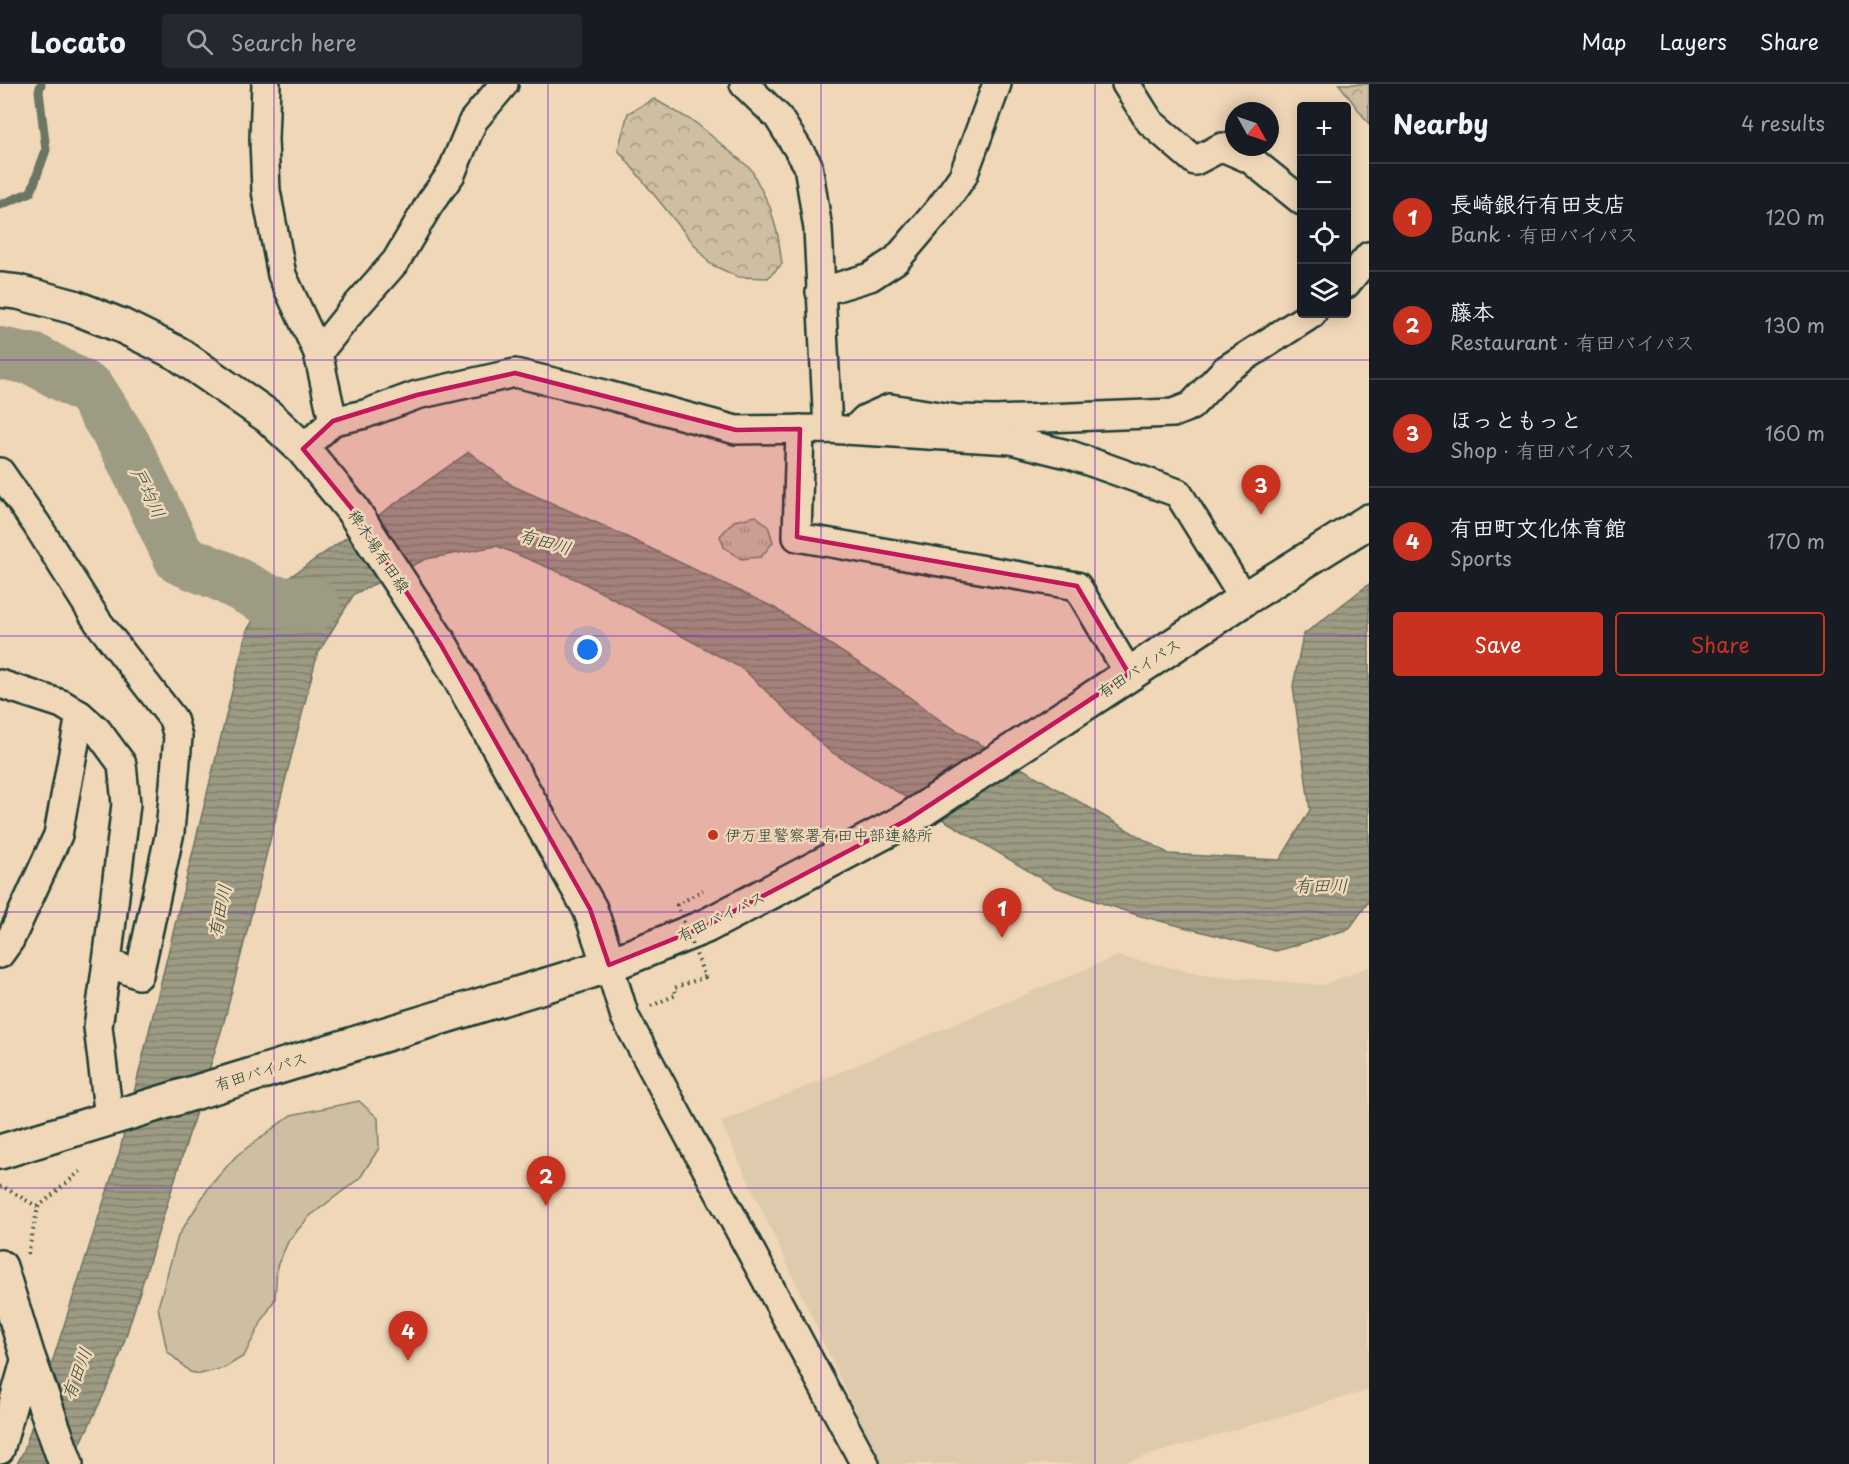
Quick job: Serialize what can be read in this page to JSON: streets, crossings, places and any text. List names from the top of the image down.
{
  "streets": {
    "main road": ["稗木場有田線", "有田バイパス"]
  },
  "crossings": [
    ["稗木場有田線", "有田バイパス"]
  ],
  "water": ["戸均川", "有田川"],
  "places": ["伊万里警察署有田中部連絡所"],
  "north": "bottom right",
  "page": {
    "header": "Locato",
    "search": "Search here",
    "nav": ["Map", "Layers", "Share"],
    "heading": ["Nearby", "4 results"],
    "map_buttons": ["+", "−"],
    "list": [
      {
        "mark": "1",
        "name": "長崎銀行有田支店",
        "note": "Bank · 有田バイパス",
        "value": "120 m"
      },
      {
        "mark": "2",
        "name": "藤本",
        "note": "Restaurant · 有田バイパス",
        "value": "130 m"
      },
      {
        "mark": "3",
        "name": "ほっともっと",
        "note": "Shop · 有田バイパス",
        "value": "160 m"
      },
      {
        "mark": "4",
        "name": "有田町文化体育館",
        "note": "Sports",
        "value": "170 m"
      }
    ],
    "pins": [
      "3",
      "1",
      "2",
      "4"
    ],
    "buttons": ["Save", "Share"]
  }
}
